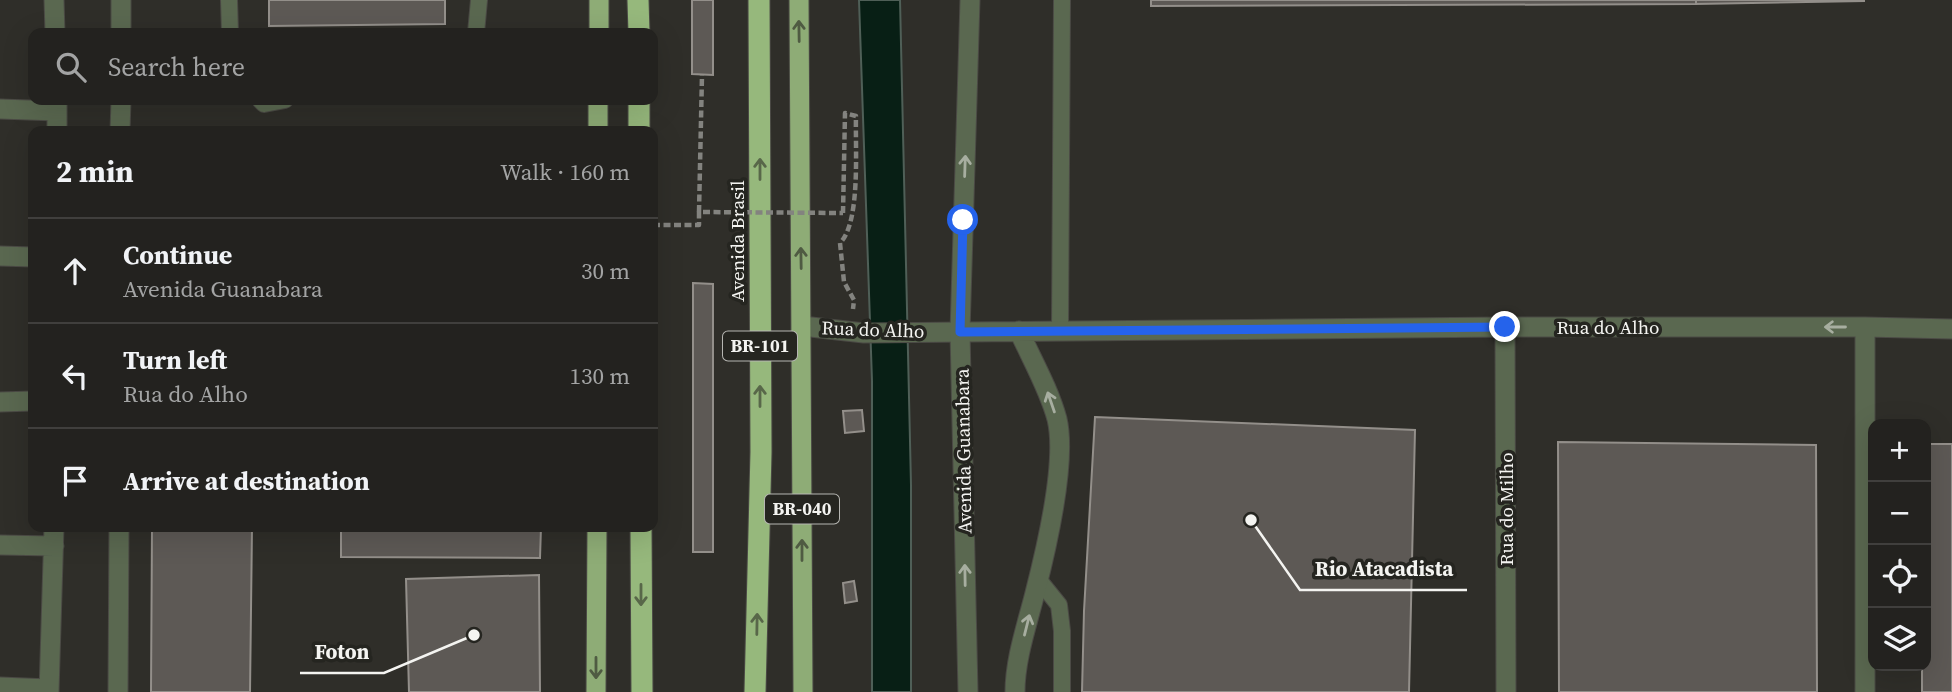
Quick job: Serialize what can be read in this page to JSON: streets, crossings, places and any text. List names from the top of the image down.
{
  "streets": {
    "highway": ["Avenida Brasil", "BR-101", "BR-040"],
    "street": ["Rua do Alho", "Avenida Guanabara", "Rua do Milho"]
  },
  "crossings": [
    ["Rua do Alho", "Avenida Guanabara"],
    ["Rua do Alho", "BR-040"],
    ["Rua do Alho", "Rua do Milho"]
  ],
  "places": ["Rio Atacadista", "Foton"],
  "page": {
    "search": "Search here",
    "heading": ["2 min", "Walk · 160 m"],
    "list": [
      ["Continue", "Avenida Guanabara", "30 m"],
      ["Turn left", "Rua do Alho", "130 m"],
      "Arrive at destination"
    ],
    "map_buttons": ["+", "−"]
  }
}
